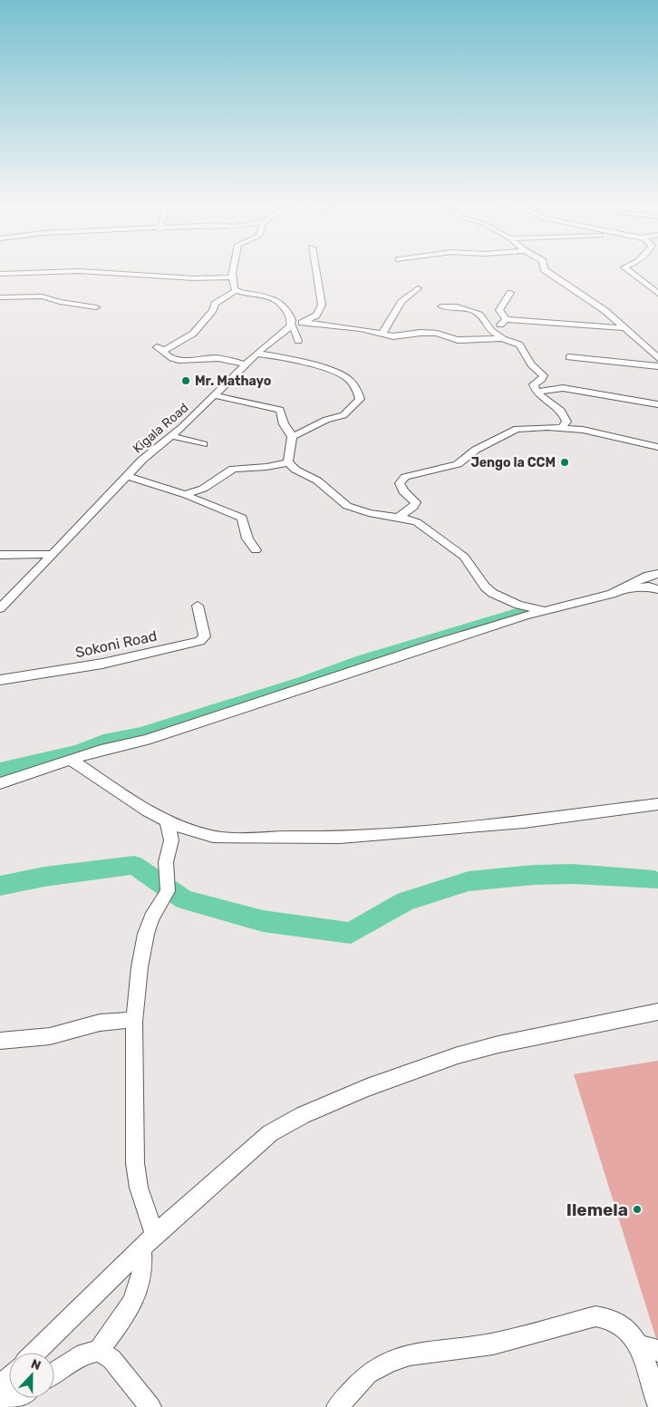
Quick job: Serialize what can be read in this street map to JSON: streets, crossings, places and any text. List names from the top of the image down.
{
  "streets": {
    "street": ["Kigala Road", "Sokoni Road"]
  },
  "places": ["Mr. Mathayo", "Jengo la CCM", "Ilemela"],
  "north": "top"
}
